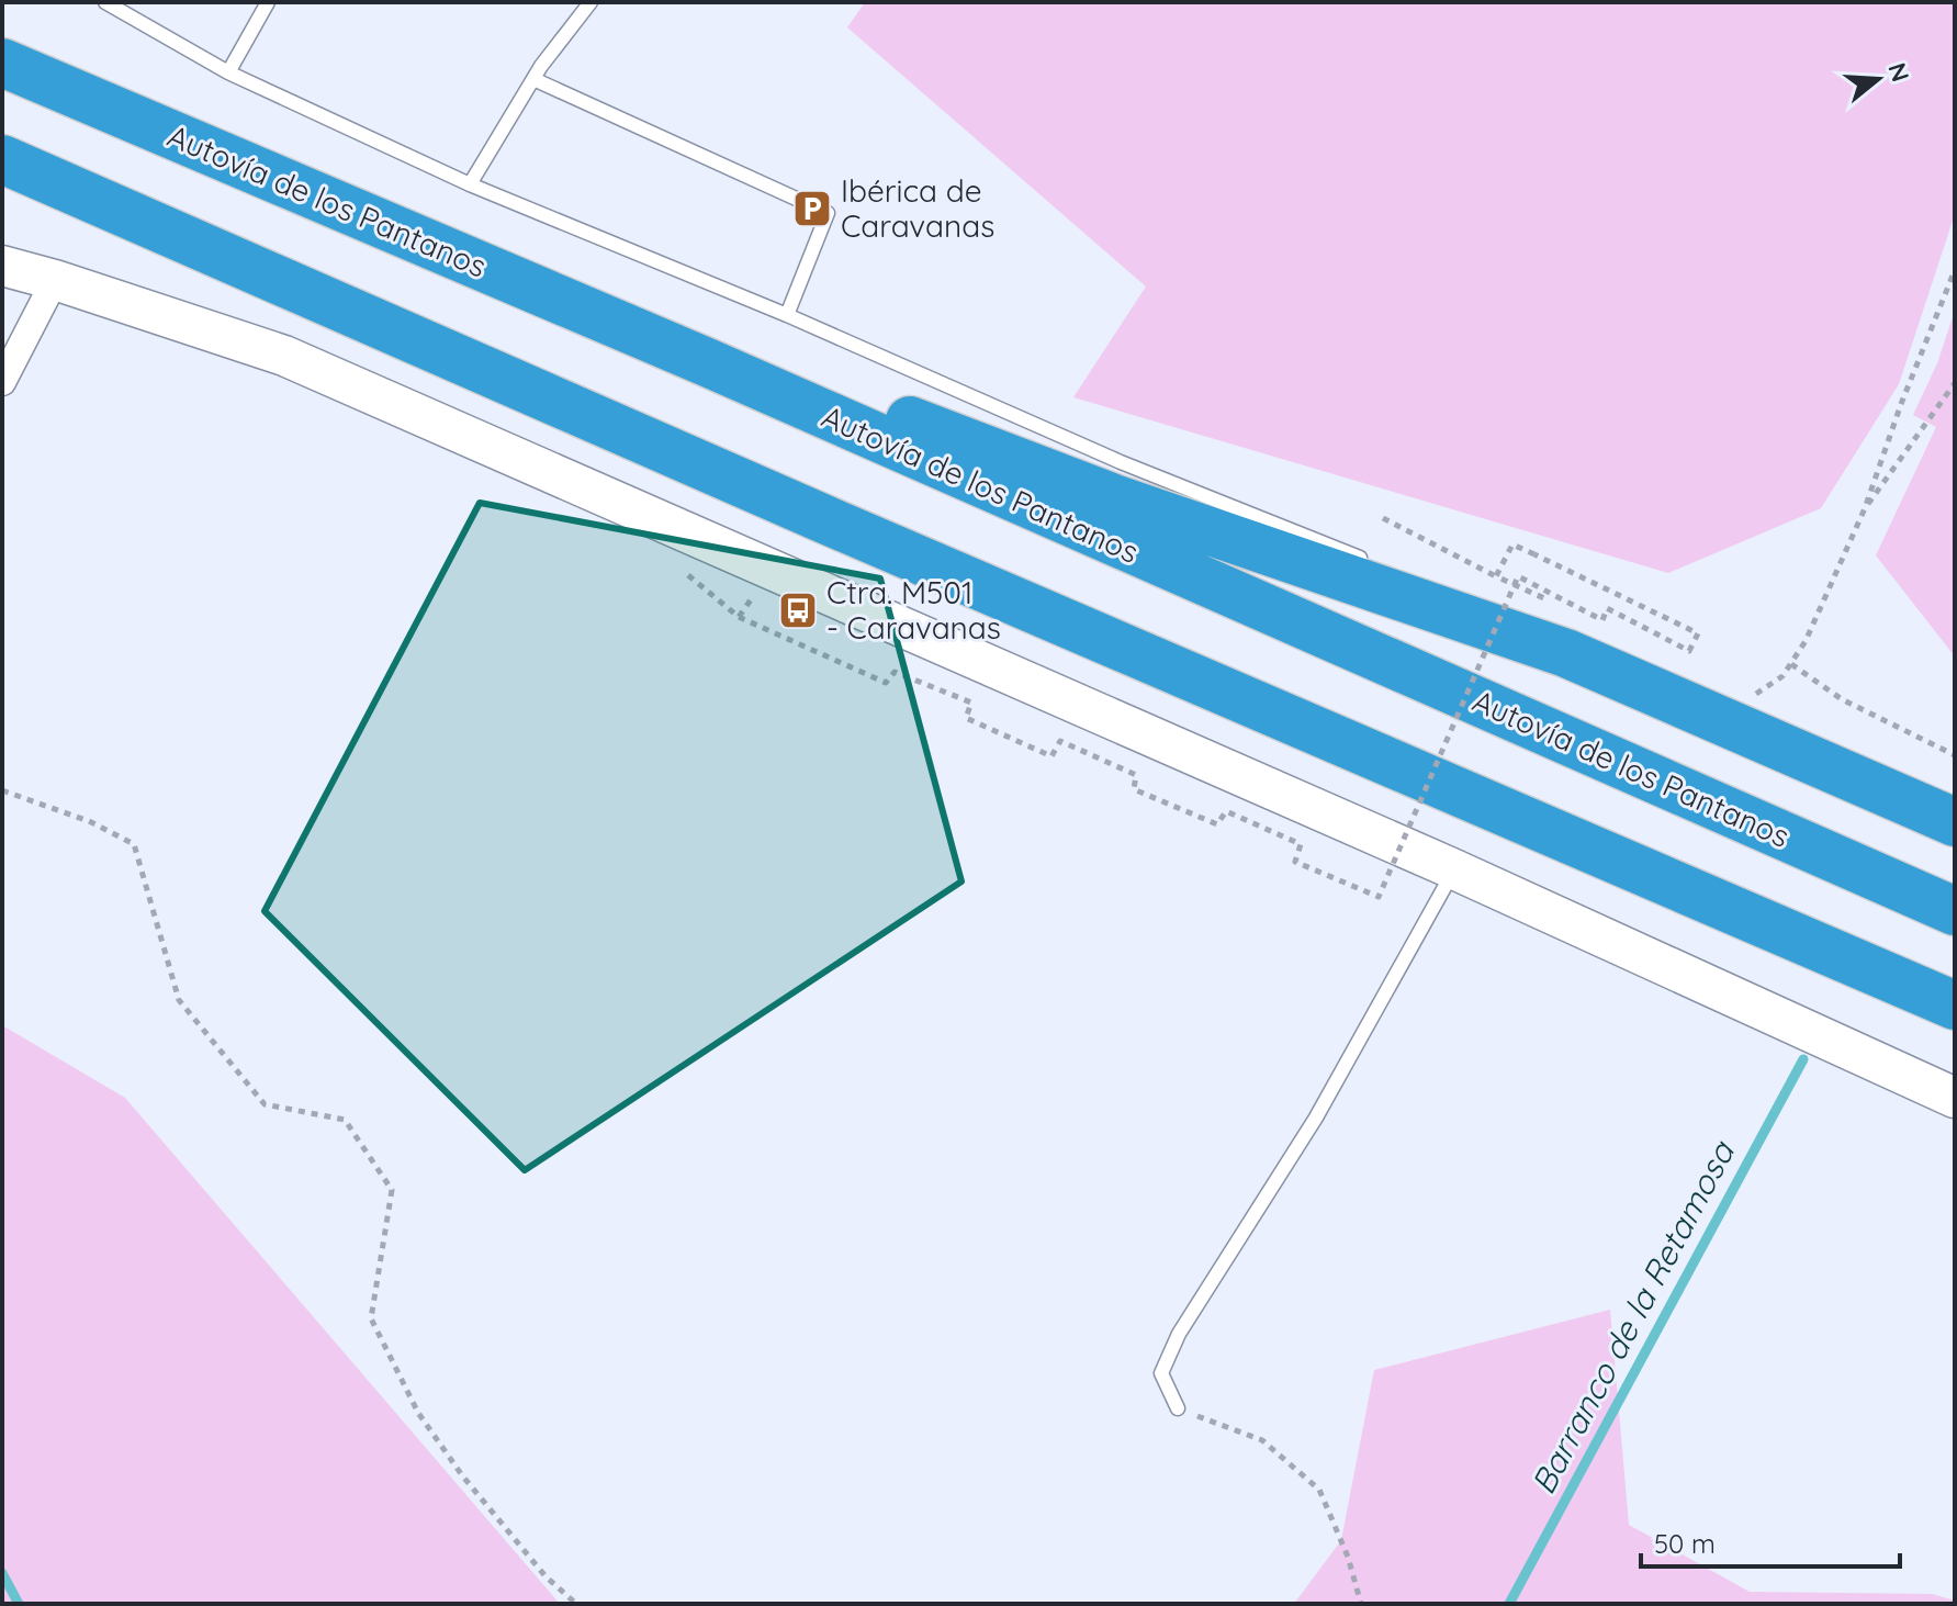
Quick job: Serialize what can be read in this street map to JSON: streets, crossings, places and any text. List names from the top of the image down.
{
  "streets": {
    "highway": ["Autovía de los Pantanos"]
  },
  "water": ["Barranco de la Retamosa"],
  "places": {
    "parking": ["Ibérica de Caravanas"],
    "bus stop": ["Ctra. M501 - Caravanas"]
  },
  "scale_bar": "50 m",
  "north": "right"
}
